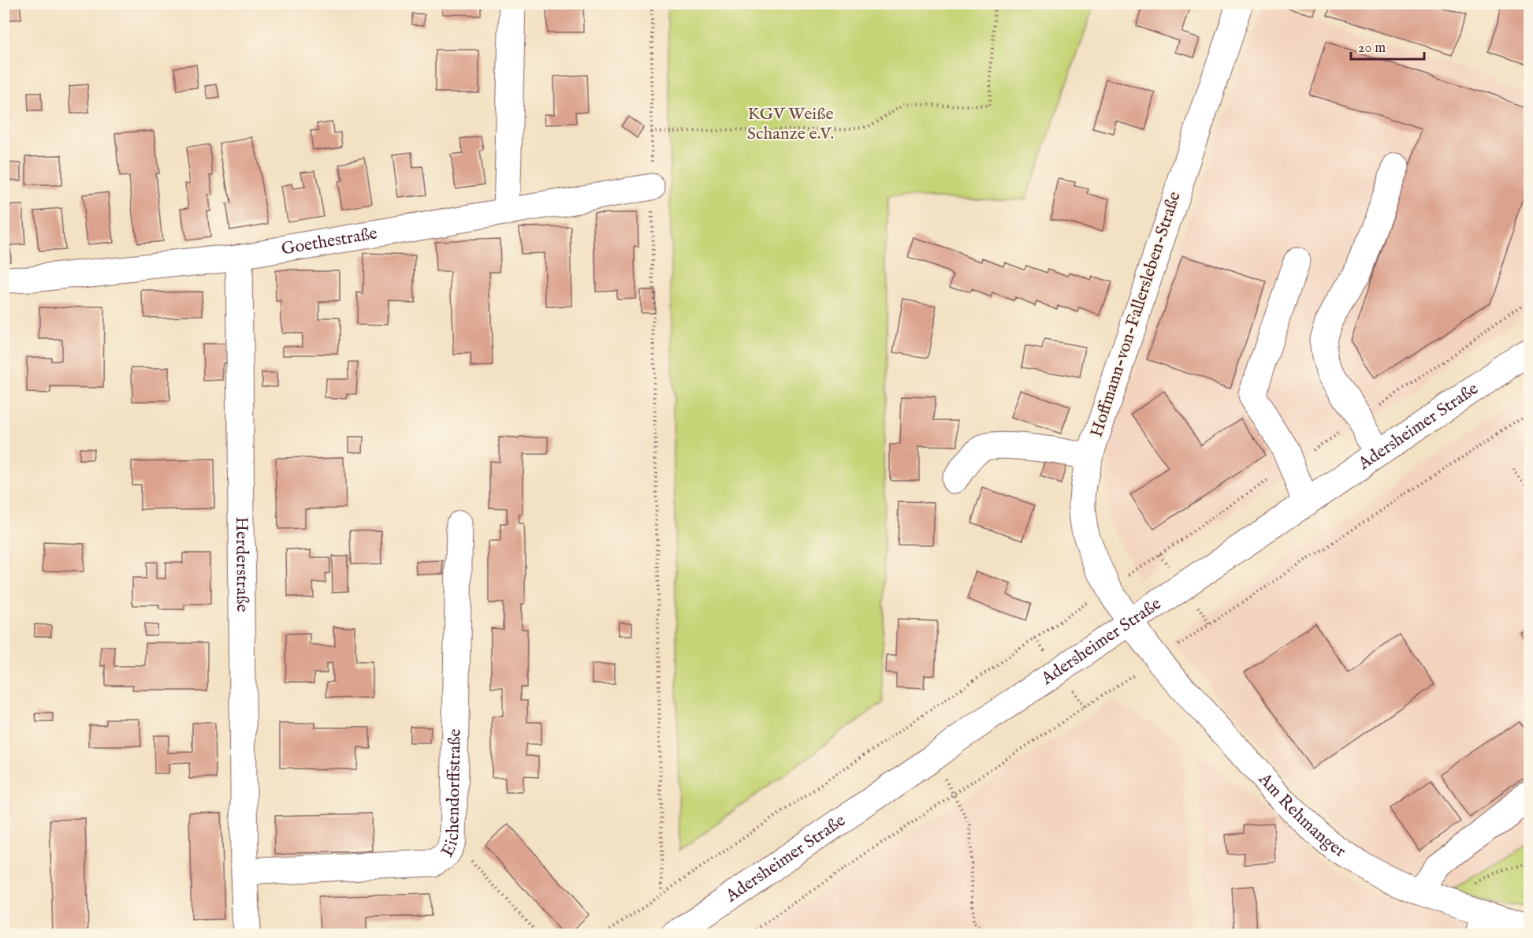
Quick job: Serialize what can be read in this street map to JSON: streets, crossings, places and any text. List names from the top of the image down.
{
  "streets": {
    "street": [
      "Goethestraße",
      "Hoffmann-von-Fallersleben-Straße",
      "Adersheimer Straße",
      "Herderstraße",
      "Eichendorffstraße",
      "Am Rehmanger"
    ]
  },
  "crossings": [
    ["Goethestraße", "Herderstraße"],
    ["Hoffmann-von-Fallersleben-Straße", "Adersheimer Straße"],
    ["Hoffmann-von-Fallersleben-Straße", "Am Rehmanger"],
    ["Adersheimer Straße", "Am Rehmanger"],
    ["Herderstraße", "Eichendorffstraße"]
  ],
  "parks": ["KGV Weiße Schanze e.V."],
  "scale_bar": "20 m"
}
